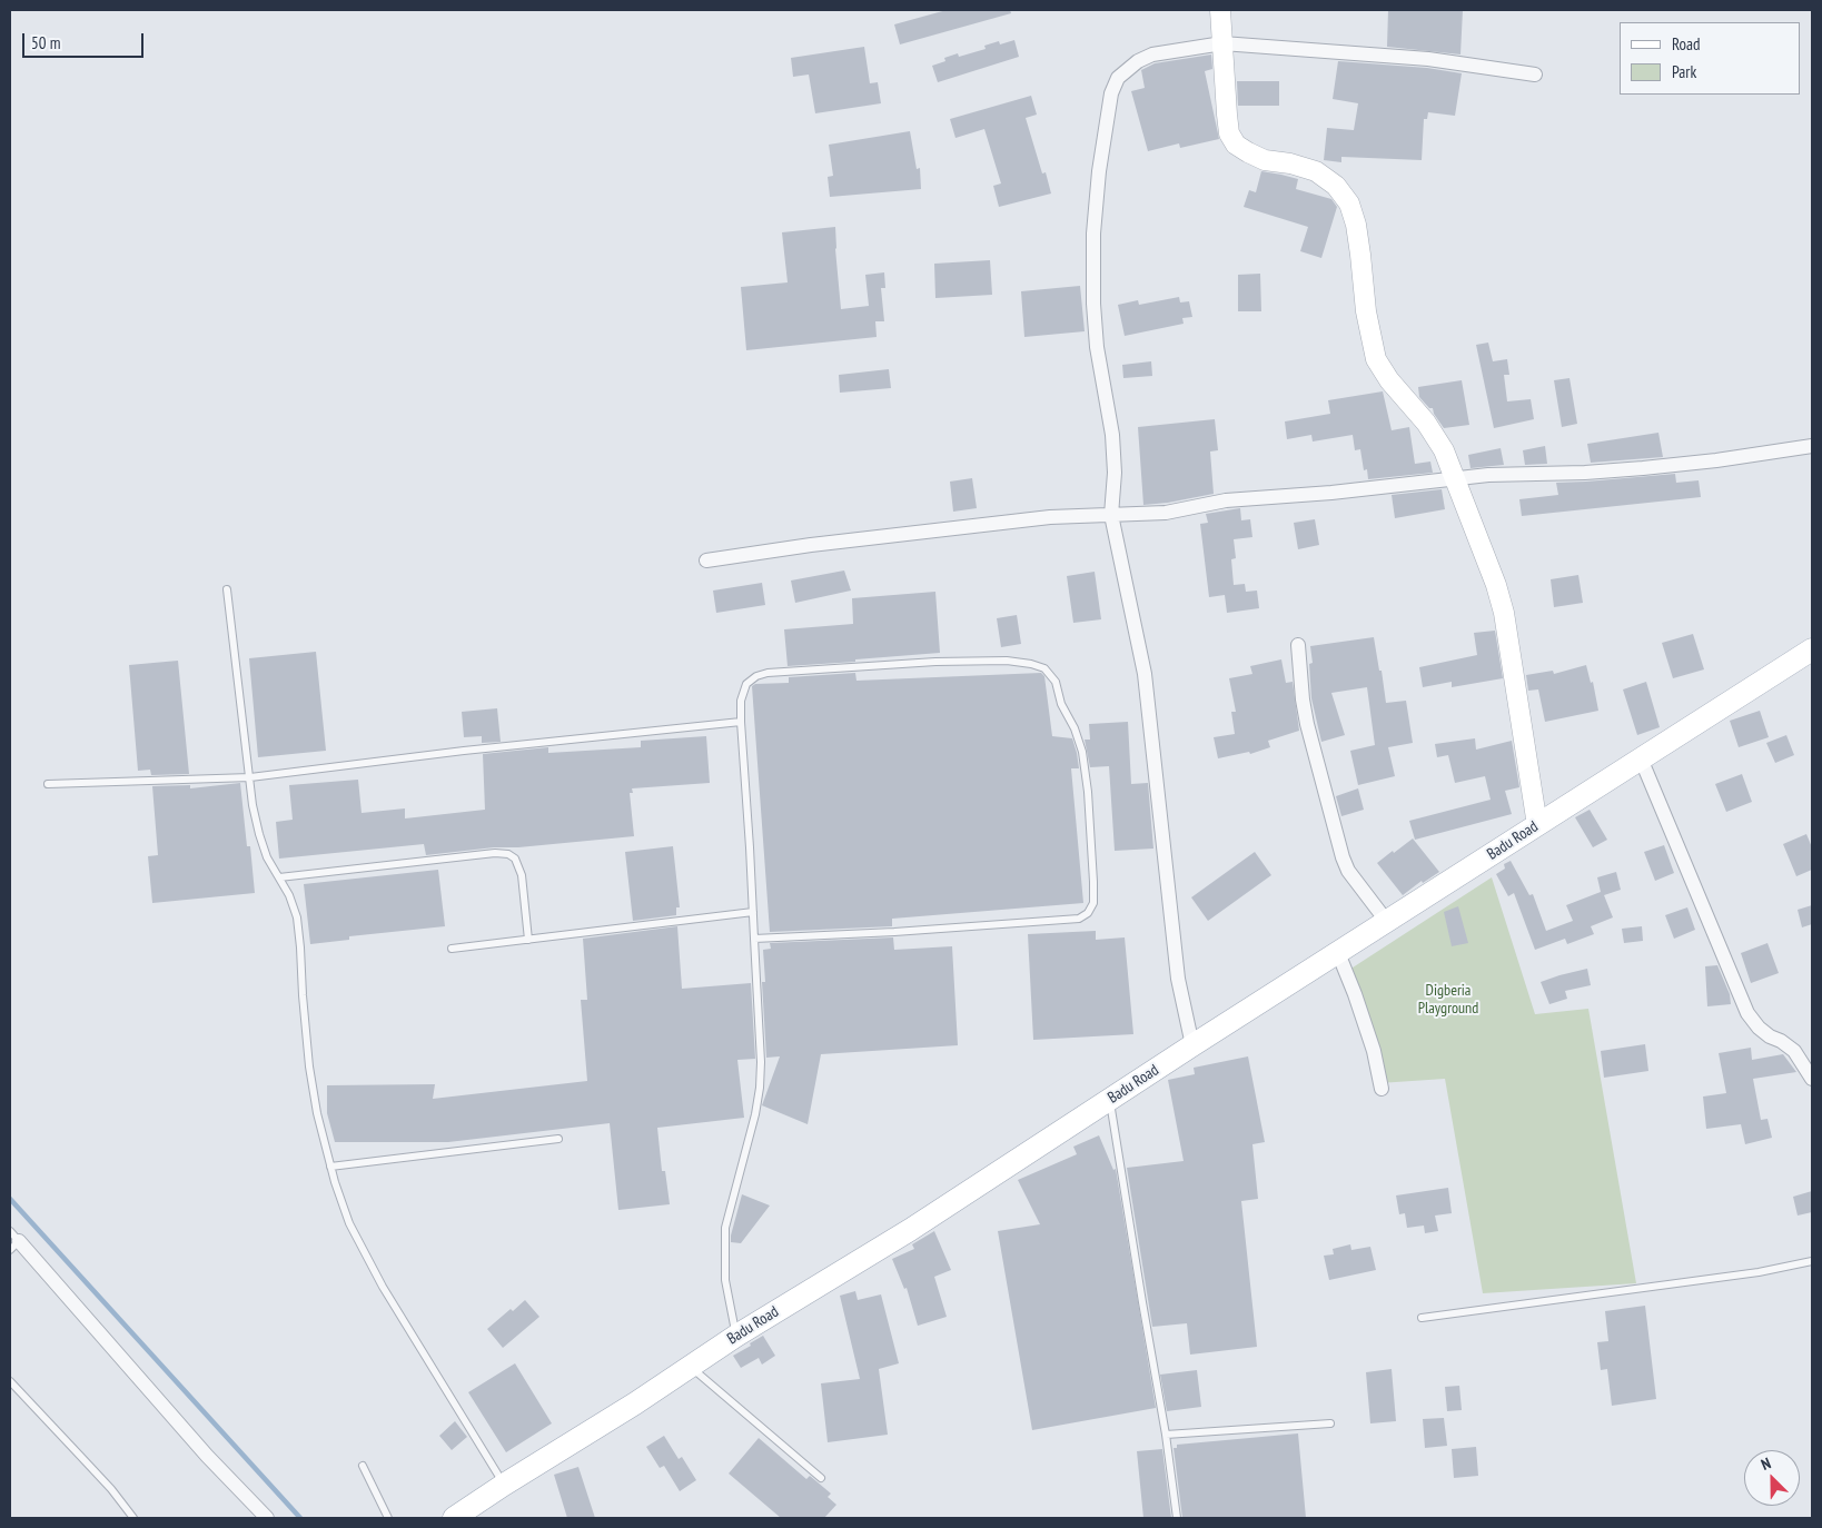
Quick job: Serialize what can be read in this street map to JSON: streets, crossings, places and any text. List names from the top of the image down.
{
  "streets": {
    "main road": ["Badu Road"]
  },
  "parks": ["Digberia Playground"],
  "legend": ["Road", "Park"],
  "scale_bar": "50 m",
  "north": "top left"
}
